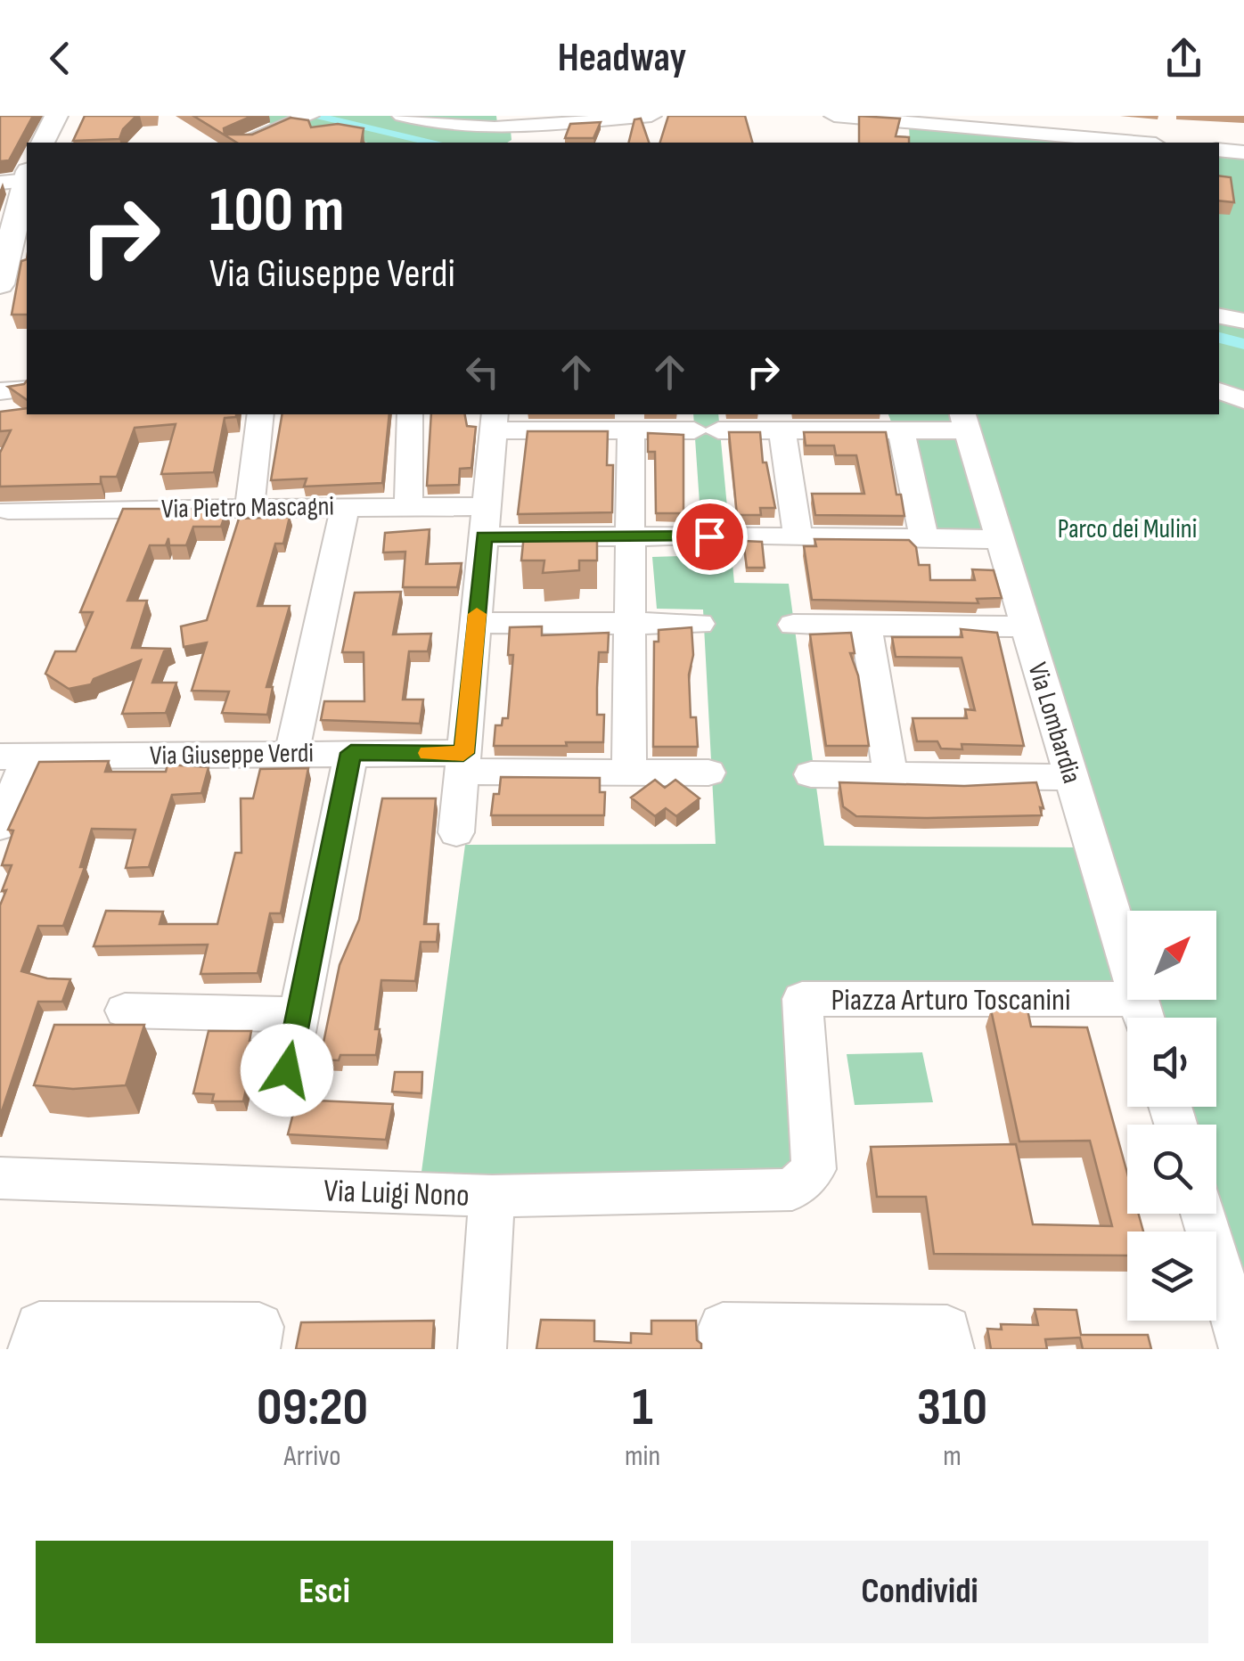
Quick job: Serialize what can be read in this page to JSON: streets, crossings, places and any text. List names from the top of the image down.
{
  "streets": {
    "street": [
      "Via Pietro Mascagni",
      "Via Lombardia",
      "Via Giuseppe Verdi",
      "Piazza Arturo Toscanini",
      "Via Luigi Nono"
    ]
  },
  "crossings": [
    ["Via Pietro Mascagni", "Via Lombardia"],
    ["Via Lombardia", "Piazza Arturo Toscanini"],
    ["Piazza Arturo Toscanini", "Via Luigi Nono"]
  ],
  "parks": ["Parco dei Mulini"],
  "north": "top right",
  "page": {
    "header": "Headway",
    "turn": ["100 m", "Via Giuseppe Verdi"],
    "eta": [
      "09:20",
      "Arrivo",
      "1",
      "min",
      "310",
      "m"
    ],
    "buttons": ["Esci", "Condividi"]
  }
}
